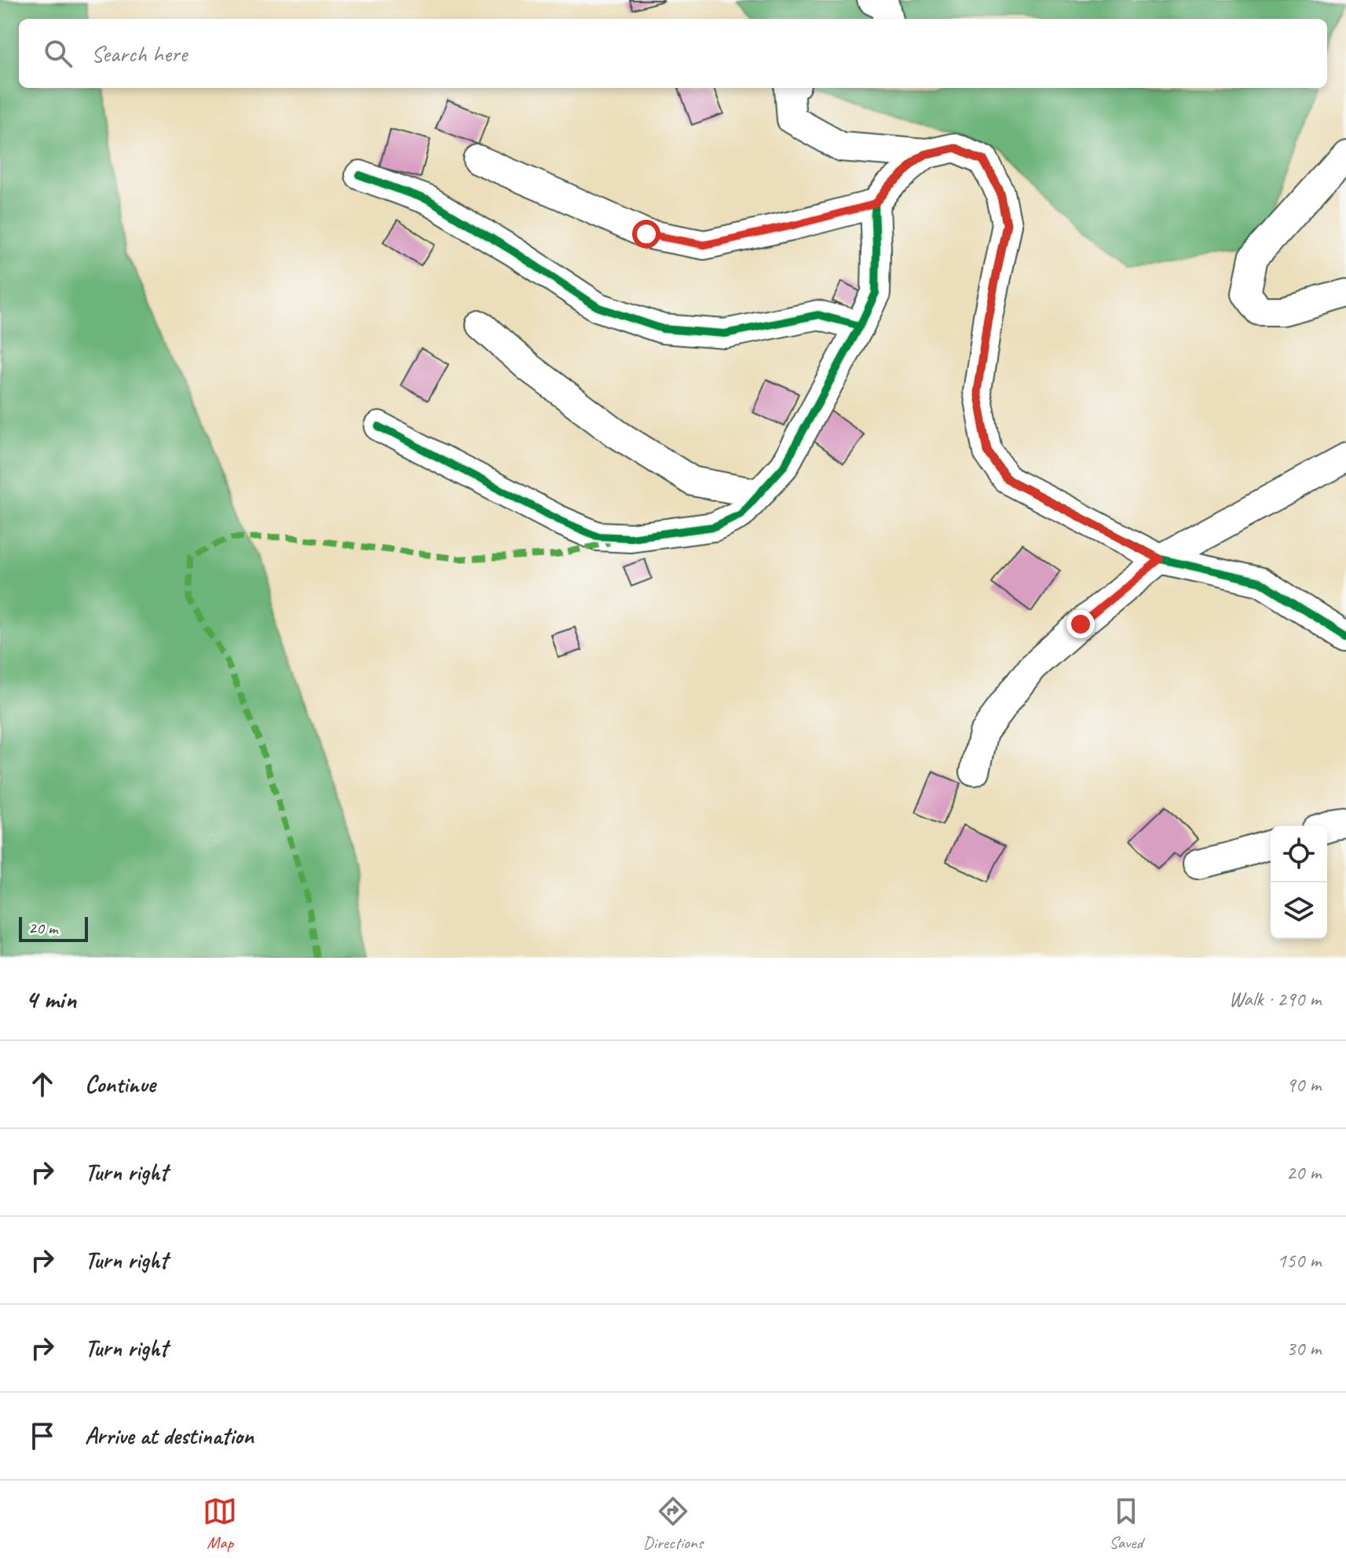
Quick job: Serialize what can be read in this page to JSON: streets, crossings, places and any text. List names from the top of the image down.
{
  "scale_bar": "20 m",
  "page": {
    "search": "Search here",
    "scale": "20 m",
    "heading": ["4 min", "Walk · 290 m"],
    "list": [
      ["Continue", "90 m"],
      ["Turn right", "20 m"],
      ["Turn right", "150 m"],
      ["Turn right", "30 m"],
      "Arrive at destination"
    ],
    "nav": ["Map", "Directions", "Saved"]
  }
}
